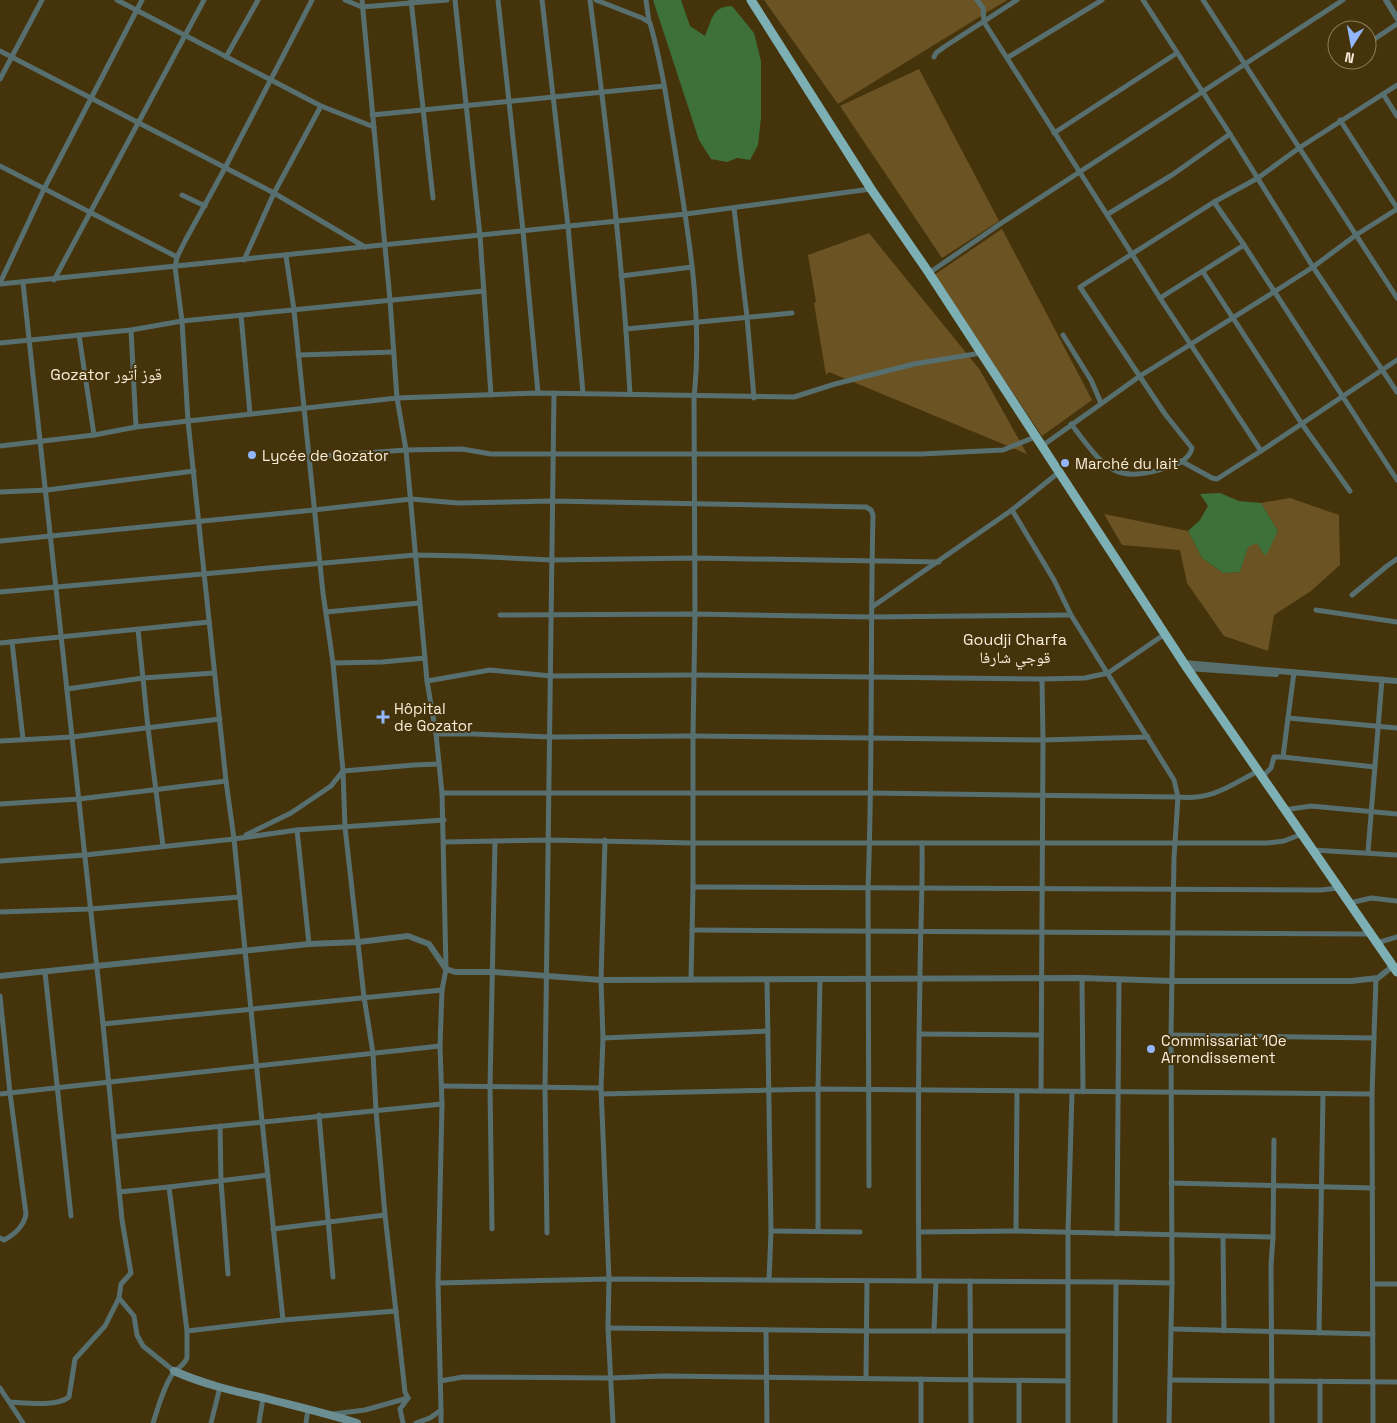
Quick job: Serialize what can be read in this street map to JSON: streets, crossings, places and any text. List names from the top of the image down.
{
  "districts": ["Gozator قوز أتور", "Goudji Charfa قوجي شارفا"],
  "places": {
    "other": ["Lycée de Gozator", "Marché du lait", "Commissariat 10e Arrondissement"],
    "health": ["Hôpital de Gozator"]
  },
  "north": "bottom"
}
